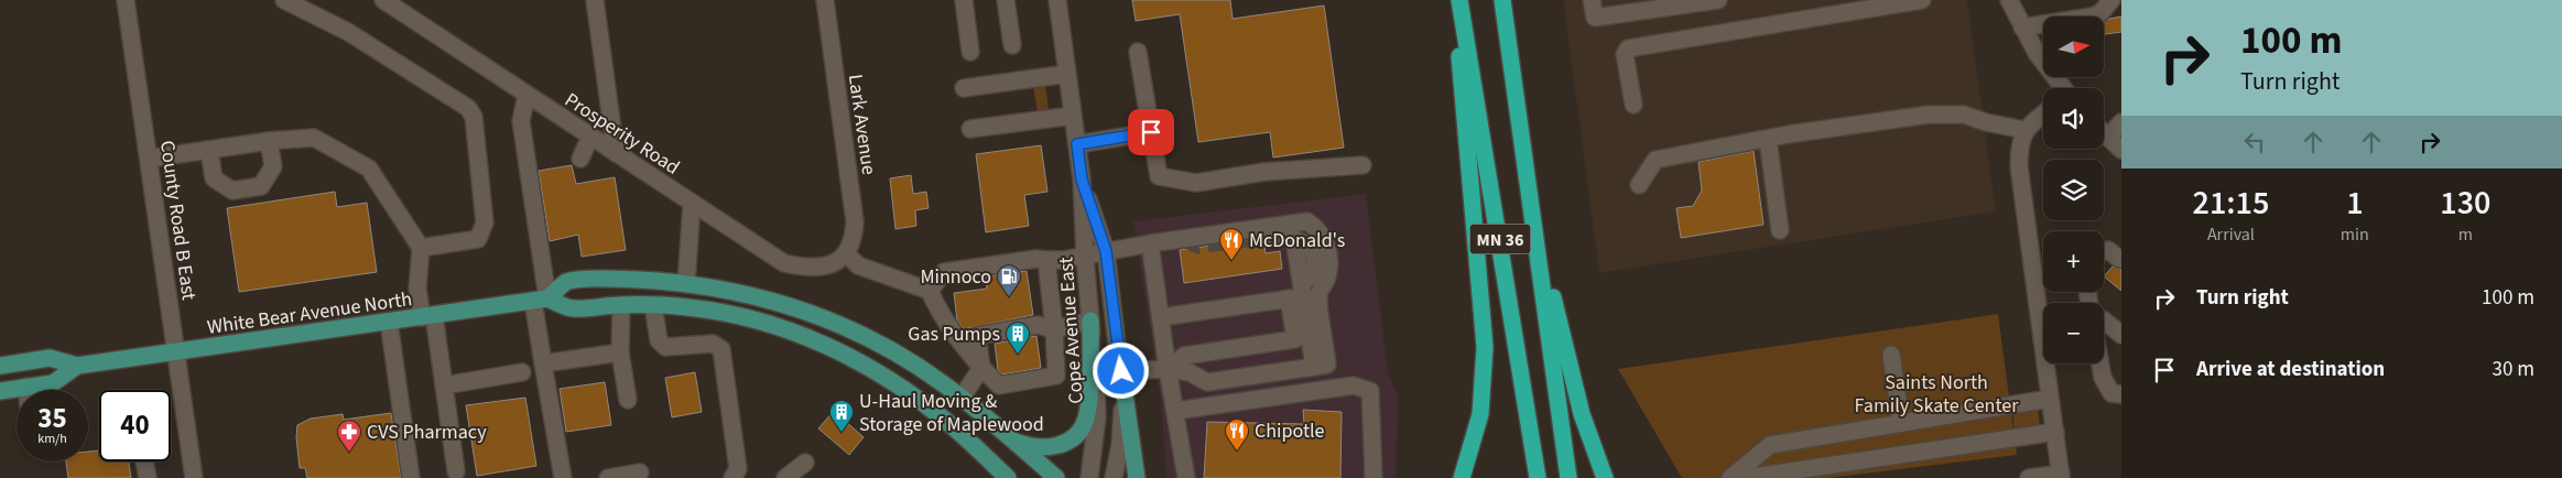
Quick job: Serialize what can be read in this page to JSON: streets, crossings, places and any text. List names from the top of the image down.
{
  "streets": {
    "highway": ["MN 36"],
    "main road": ["White Bear Avenue North"],
    "street": [
      "Lark Avenue",
      "Prosperity Road",
      "County Road B East",
      "Cope Avenue East"
    ]
  },
  "crossings": [
    ["Lark Avenue", "Prosperity Road"],
    ["County Road B East", "White Bear Avenue North"]
  ],
  "parks": ["Saints North Family Skate Center"],
  "places": {
    "restaurant": ["McDonald's", "Chipotle"],
    "fuel station": ["Minnoco"],
    "building": ["Gas Pumps", "U-Haul Moving & Storage of Maplewood"],
    "pharmacy": ["CVS Pharmacy"]
  },
  "north": "right",
  "page": {
    "turn": ["100 m", "Turn right"],
    "map_buttons": ["+", "−"],
    "eta": [
      "21:15",
      "Arrival",
      "1",
      "min",
      "130",
      "m"
    ],
    "list": [
      {
        "name": "Turn right",
        "value": "100 m"
      },
      {
        "name": "Arrive at destination",
        "value": "30 m"
      }
    ],
    "speed": "35 km/h",
    "limit": "40"
  }
}
